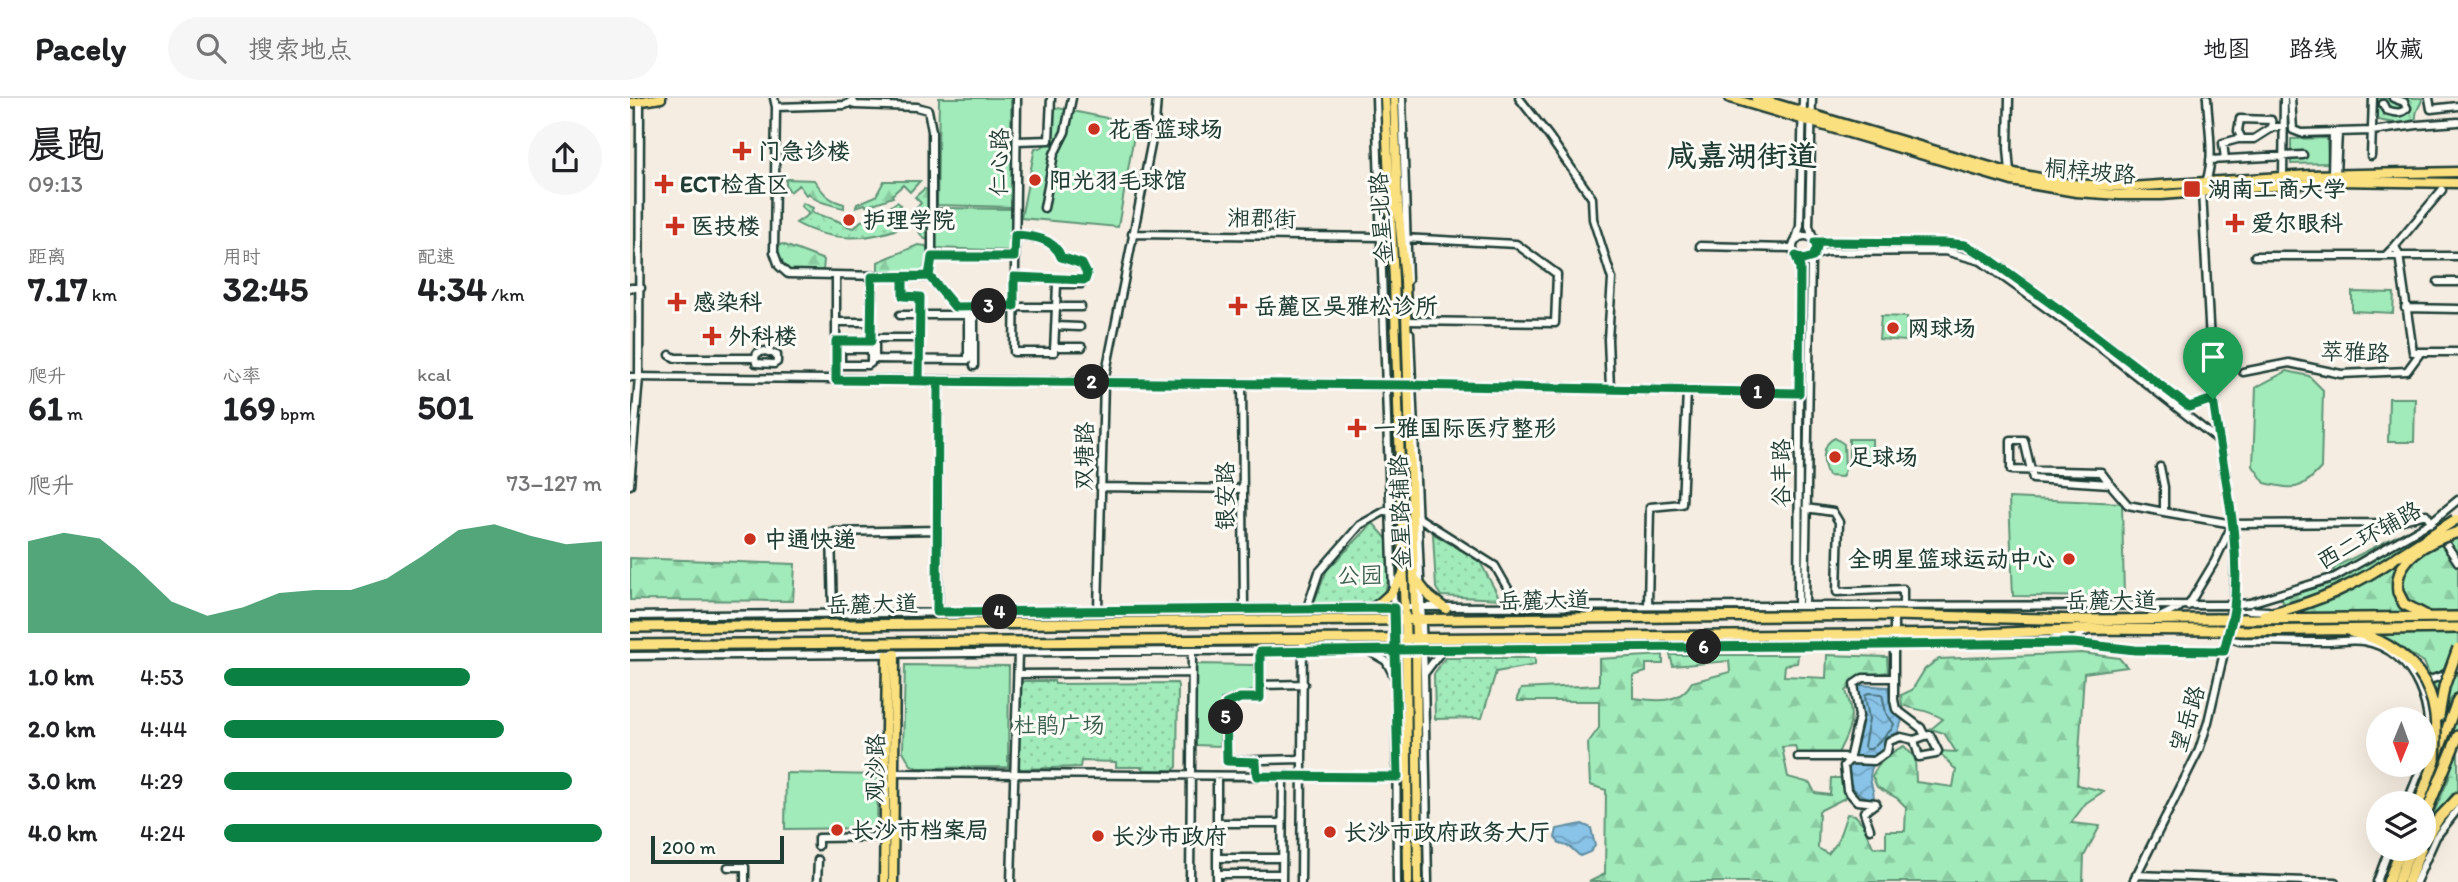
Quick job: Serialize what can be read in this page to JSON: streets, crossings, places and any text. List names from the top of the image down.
{
  "streets": {
    "highway": ["岳麓大道"],
    "main road": ["桐梓坡路", "金星北路", "观沙路"],
    "street": [
      "仁心路",
      "湘郡街",
      "萃雅路",
      "双塘路",
      "谷丰路",
      "银安路",
      "金星路辅路",
      "西二环辅路",
      "望岳路"
    ]
  },
  "crossings": [
    ["桐梓坡路", "望岳路"],
    ["湘郡街", "金星北路"],
    ["湘郡街", "双塘路"],
    ["金星北路", "金星路辅路"],
    ["金星北路", "岳麓大道"],
    ["金星路辅路", "岳麓大道"]
  ],
  "districts": ["咸嘉湖街道"],
  "parks": ["公园", "杜鹃广场"],
  "places": {
    "other": [
      "花香篮球场",
      "阳光羽毛球馆",
      "护理学院",
      "网球场",
      "足球场",
      "中通快递",
      "全明星篮球运动中心",
      "长沙市档案局",
      "长沙市政府政务大厅",
      "长沙市政府"
    ],
    "health": [
      "门急诊楼",
      "ECT检查区",
      "爱尔眼科",
      "医技楼",
      "感染科",
      "岳麓区吴雅松诊所",
      "外科楼",
      "一雅国际医疗整形"
    ],
    "transit": ["湖南工商大学"]
  },
  "scale_bar": "200 m",
  "north": "bottom",
  "page": {
    "header": "Pacely",
    "search": "搜索地点",
    "nav": ["地图", "路线", "收藏"],
    "heading": ["晨跑", "09:13"],
    "stats": [
      ["距离", "7.17 km"],
      ["用时", "32:45"],
      ["配速", "4:34 /km"],
      ["爬升", "61 m"],
      ["心率", "169 bpm"],
      ["kcal", "501"]
    ],
    "pins": [
      "3",
      "2",
      "1",
      "4",
      "6",
      "5"
    ],
    "chart": ["爬升", "73–127 m"],
    "list": [
      {
        "name": "1.0 km",
        "note": "4:53"
      },
      {
        "name": "2.0 km",
        "note": "4:44"
      },
      {
        "name": "3.0 km",
        "note": "4:29"
      },
      {
        "name": "4.0 km",
        "note": "4:24"
      }
    ],
    "scale": "200 m"
  }
}
